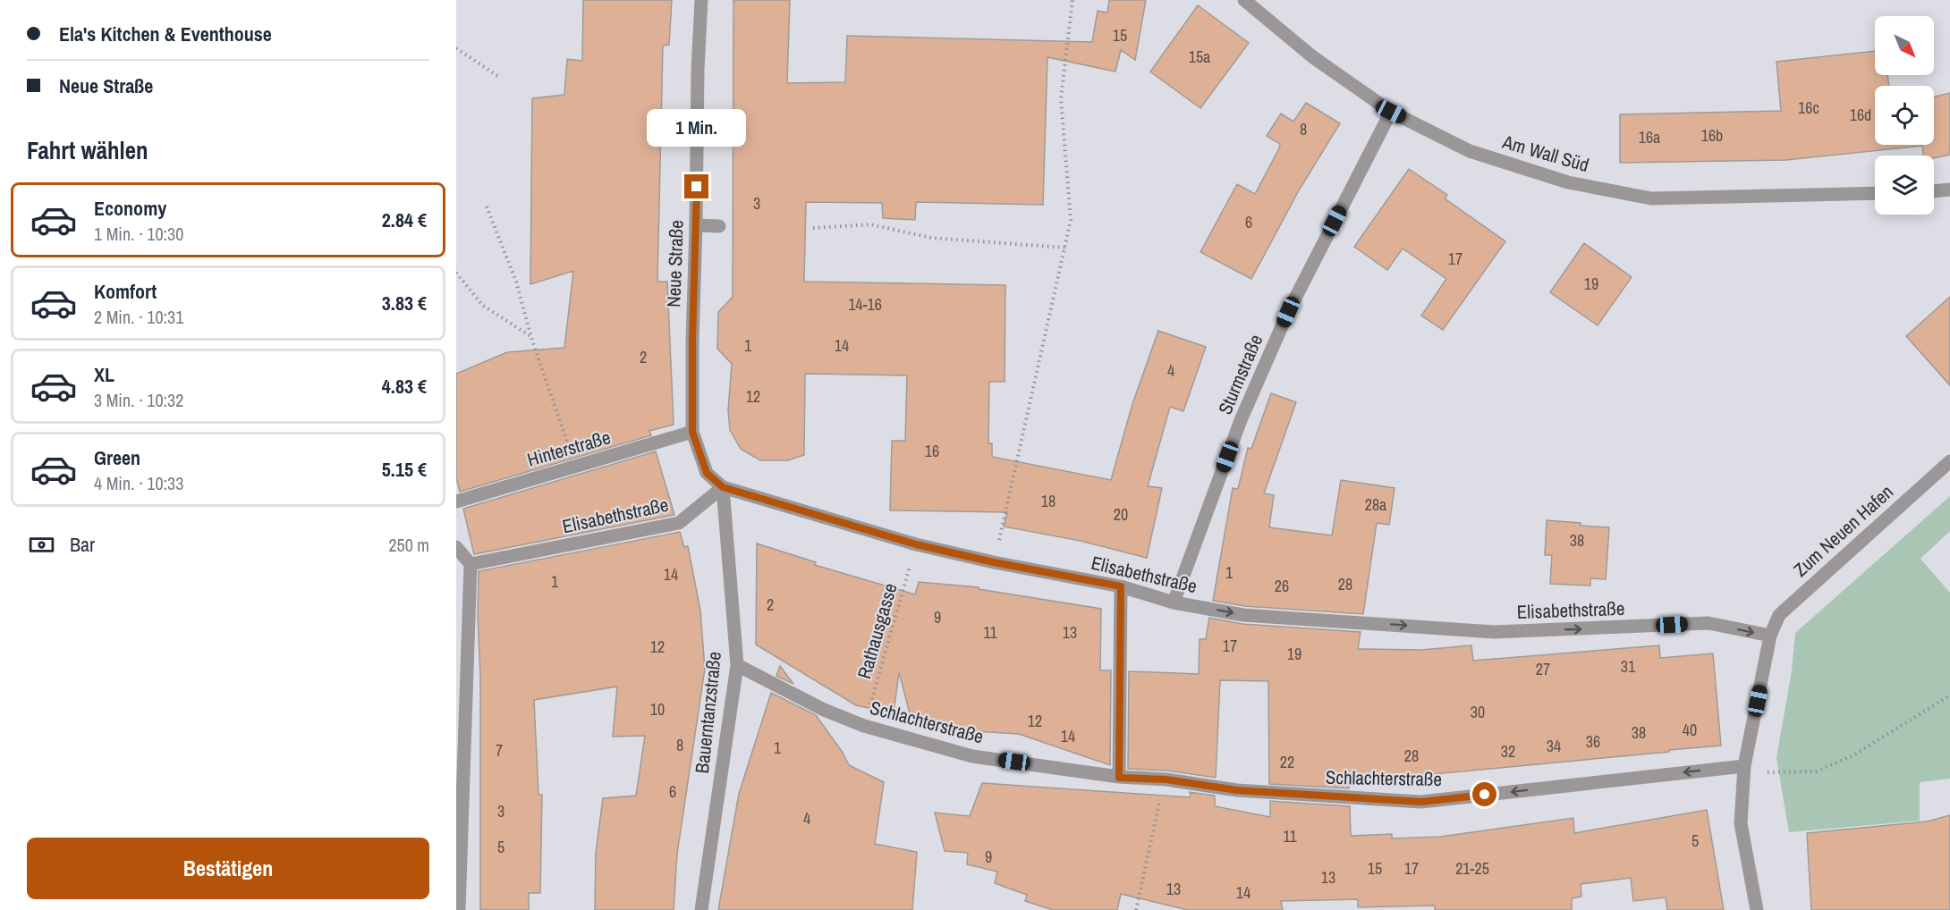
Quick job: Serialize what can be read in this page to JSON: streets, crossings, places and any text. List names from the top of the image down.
{
  "streets": {
    "street": [
      "Am Wall Süd",
      "Neue Straße",
      "Sturmstraße",
      "Hinterstraße",
      "Elisabethstraße",
      "Zum Neuen Hafen",
      "Bauerntanzstraße",
      "Schlachterstraße"
    ],
    "path": ["Rathausgasse"]
  },
  "crossings": [
    ["Am Wall Süd", "Sturmstraße"],
    ["Neue Straße", "Hinterstraße"],
    ["Neue Straße", "Elisabethstraße"],
    ["Neue Straße", "Bauerntanzstraße"],
    ["Sturmstraße", "Elisabethstraße"],
    ["Elisabethstraße", "Zum Neuen Hafen"],
    ["Elisabethstraße", "Rathausgasse"],
    ["Elisabethstraße", "Bauerntanzstraße"],
    ["Zum Neuen Hafen", "Schlachterstraße"],
    ["Rathausgasse", "Schlachterstraße"],
    ["Bauerntanzstraße", "Schlachterstraße"]
  ],
  "one_way": ["Elisabethstraße", "Schlachterstraße"],
  "house_numbers": [
    "15",
    "15a",
    "16c",
    "16d",
    "8",
    "16b",
    "16a",
    "3",
    "6",
    "17",
    "19",
    "14-16",
    "1",
    "14",
    "2",
    "4",
    "12",
    "16",
    "18",
    "28a",
    "20",
    "38",
    "1",
    "14",
    "1",
    "28",
    "26",
    "2",
    "9",
    "11",
    "13",
    "17",
    "12",
    "19",
    "31",
    "27",
    "10",
    "30",
    "12",
    "40",
    "38",
    "14",
    "36",
    "8",
    "34",
    "1",
    "7",
    "32",
    "28",
    "22",
    "6",
    "3",
    "4",
    "11",
    "5",
    "5",
    "9",
    "15",
    "17",
    "21-25",
    "13",
    "13",
    "14"
  ],
  "north": "bottom right",
  "page": {
    "banner": ["Ela's Kitchen & Eventhouse", "Neue Straße"],
    "bubble": "1 Min.",
    "heading": "Fahrt wählen",
    "list": [
      {
        "name": "Economy",
        "note": "1 Min. · 10:30",
        "value": "2.84 €"
      },
      {
        "name": "Komfort",
        "note": "2 Min. · 10:31",
        "value": "3.83 €"
      },
      {
        "name": "XL",
        "note": "3 Min. · 10:32",
        "value": "4.83 €"
      },
      {
        "name": "Green",
        "note": "4 Min. · 10:33",
        "value": "5.15 €"
      }
    ],
    "pay": ["Bar", "250 m"],
    "buttons": "Bestätigen"
  }
}
